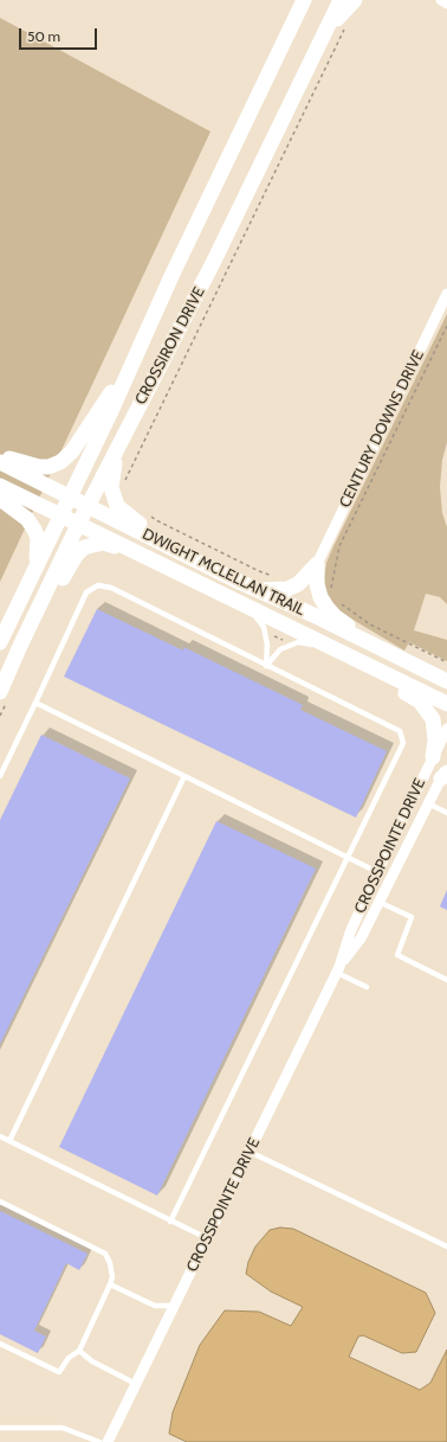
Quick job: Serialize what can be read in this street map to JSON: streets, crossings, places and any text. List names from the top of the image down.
{
  "streets": {
    "main road": ["CROSSIRON DRIVE", "DWIGHT MCLELLAN TRAIL"],
    "street": ["CENTURY DOWNS DRIVE", "CROSSPOINTE DRIVE"]
  },
  "crossings": [
    ["CROSSIRON DRIVE", "DWIGHT MCLELLAN TRAIL"]
  ],
  "scale_bar": "50 m"
}
